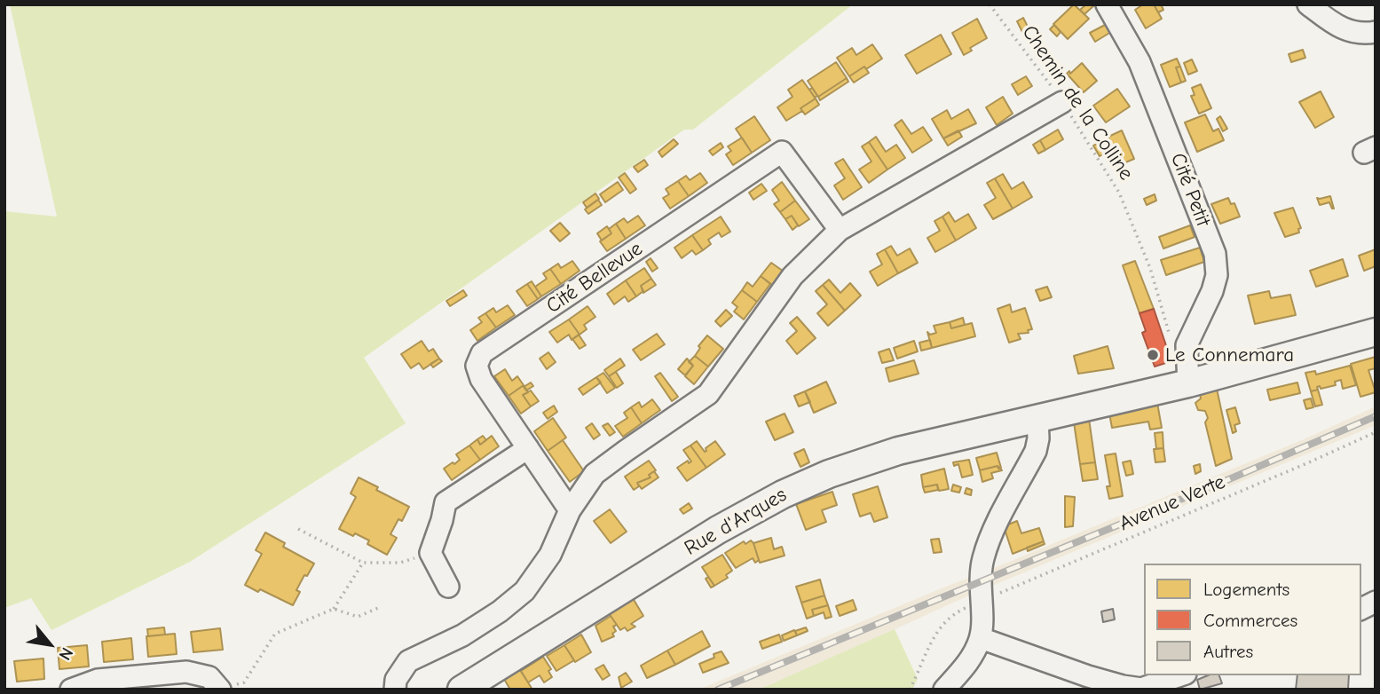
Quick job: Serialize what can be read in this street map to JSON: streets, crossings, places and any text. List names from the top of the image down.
{
  "streets": {
    "main road": ["Rue d'Arques"],
    "street": ["Cité Petit", "Cité Bellevue"],
    "path": ["Chemin de la Colline", "Avenue Verte"]
  },
  "crossings": [
    ["Chemin de la Colline", "Cité Petit"],
    ["Cité Petit", "Rue d'Arques"]
  ],
  "places": ["Le Connemara"],
  "legend": ["Logements", "Commerces", "Autres"],
  "north": "bottom right"
}
